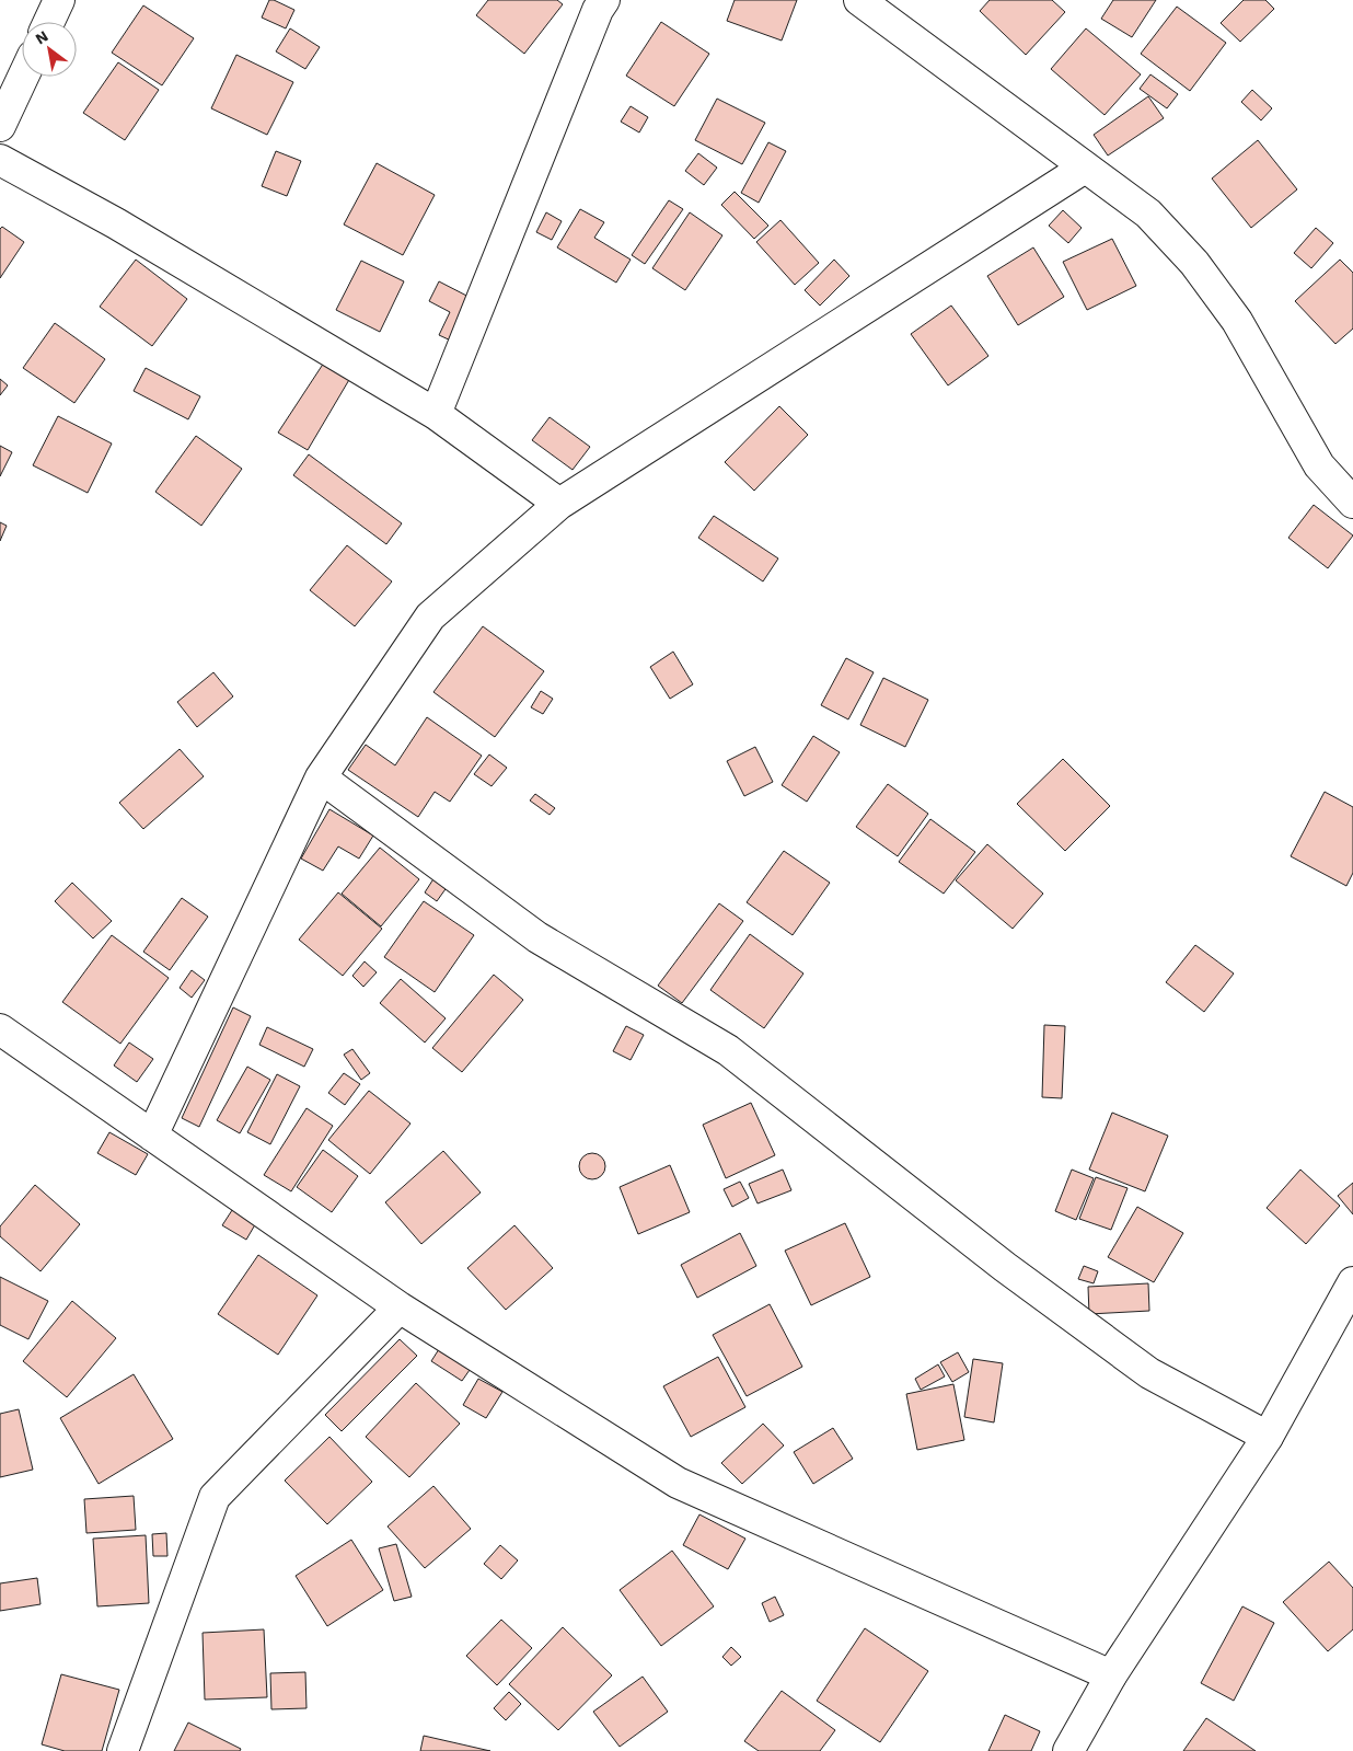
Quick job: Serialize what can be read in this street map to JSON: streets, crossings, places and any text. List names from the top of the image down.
{
  "north": "top left"
}
